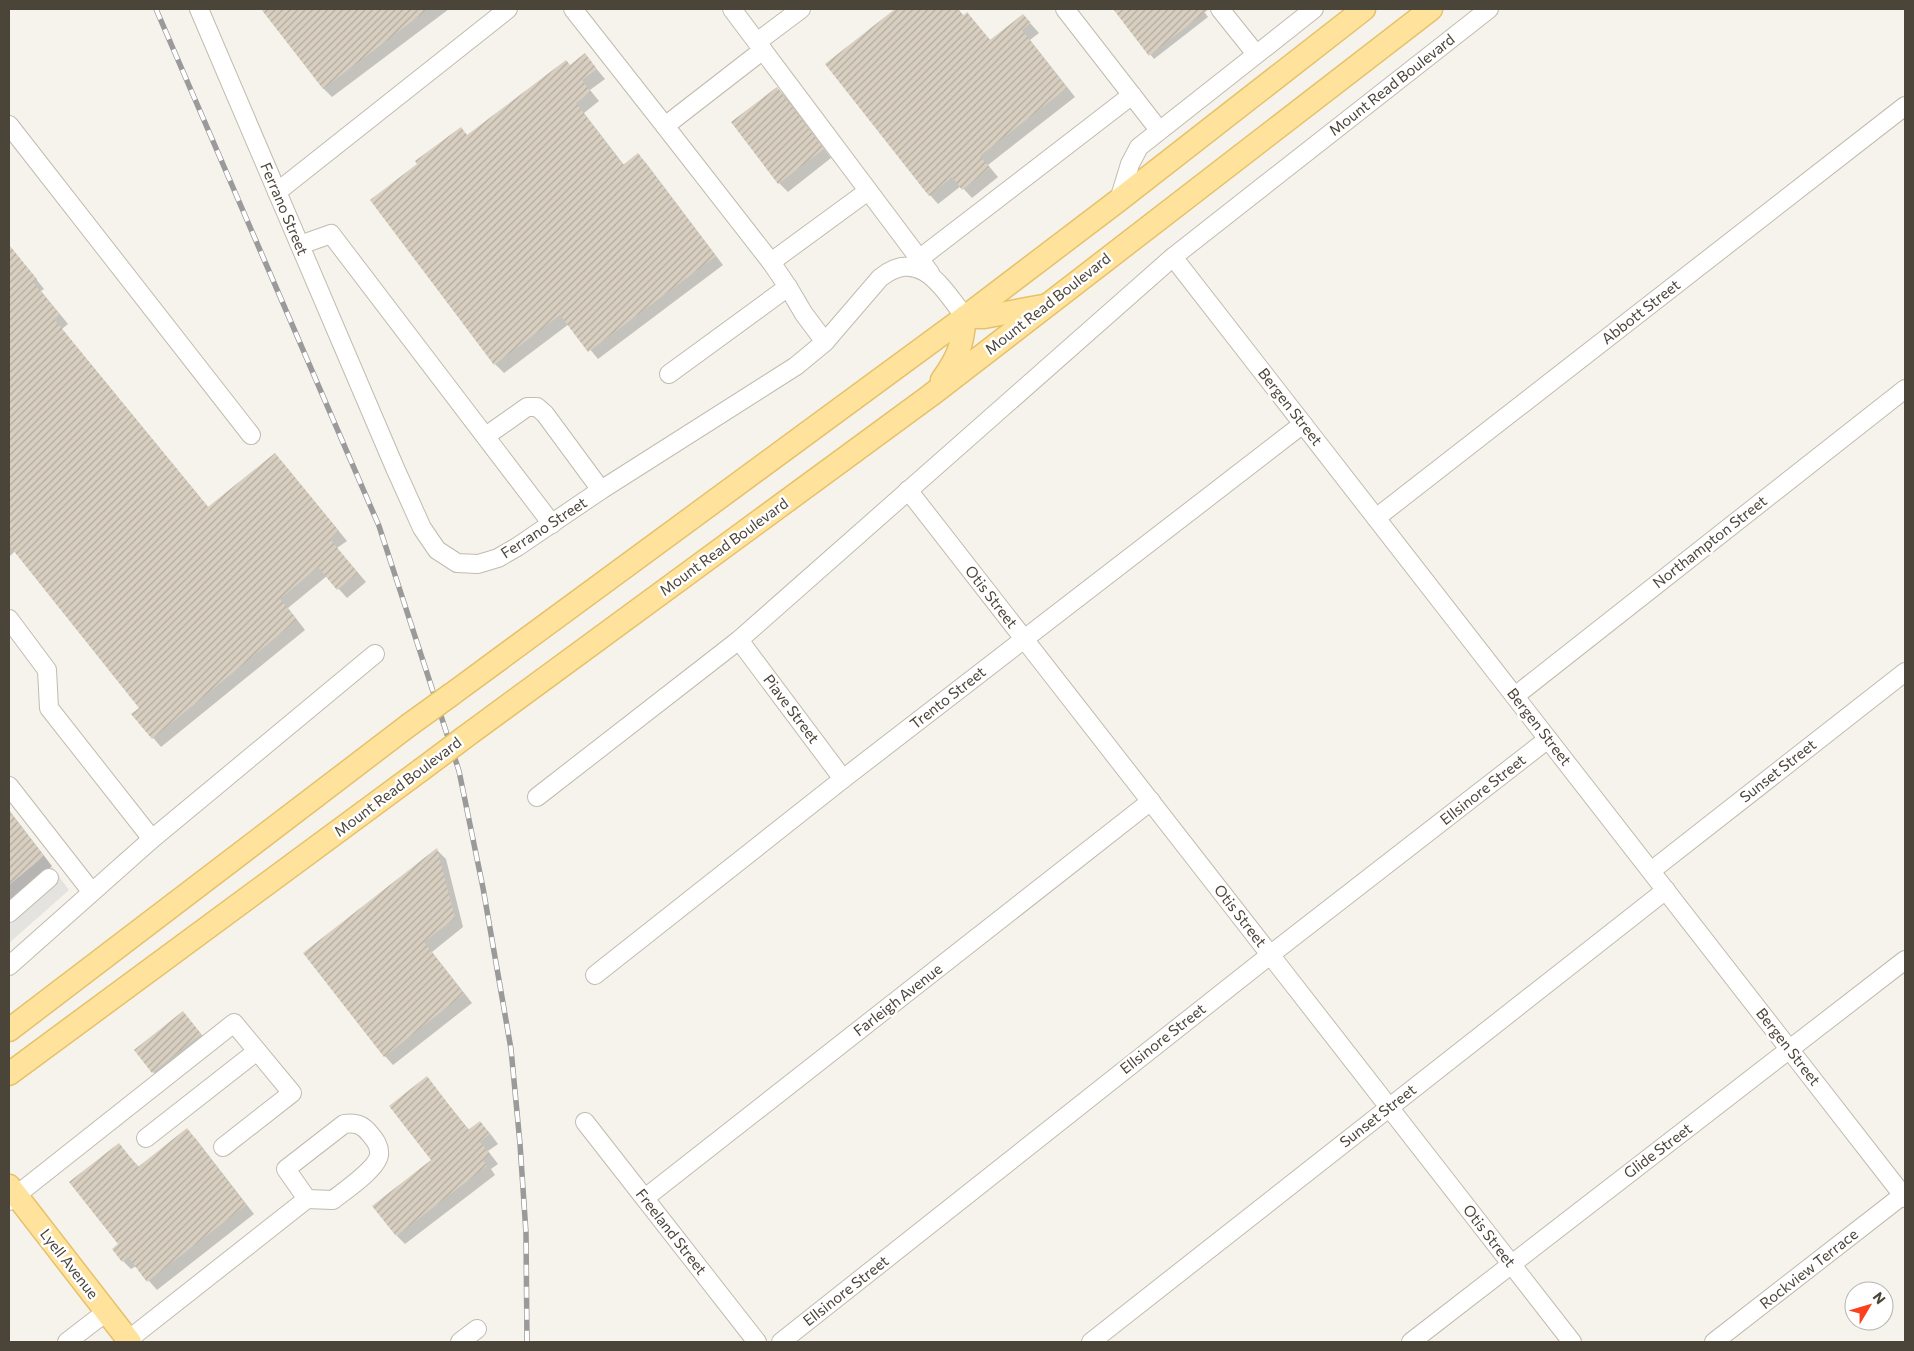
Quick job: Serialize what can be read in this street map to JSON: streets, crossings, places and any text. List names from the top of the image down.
{
  "streets": {
    "main road": ["Mount Read Boulevard", "Lyell Avenue"],
    "street": [
      "Ferrano Street",
      "Abbott Street",
      "Bergen Street",
      "Northampton Street",
      "Otis Street",
      "Trento Street",
      "Piave Street",
      "Sunset Street",
      "Ellsinore Street",
      "Farleigh Avenue",
      "Glide Street",
      "Freeland Street",
      "Rockview Terrace"
    ]
  },
  "crossings": [
    ["Mount Read Boulevard", "Bergen Street"],
    ["Mount Read Boulevard", "Otis Street"],
    ["Mount Read Boulevard", "Piave Street"],
    ["Abbott Street", "Bergen Street"],
    ["Bergen Street", "Northampton Street"],
    ["Bergen Street", "Trento Street"],
    ["Bergen Street", "Sunset Street"],
    ["Bergen Street", "Ellsinore Street"],
    ["Bergen Street", "Glide Street"],
    ["Bergen Street", "Rockview Terrace"],
    ["Otis Street", "Trento Street"],
    ["Otis Street", "Sunset Street"],
    ["Otis Street", "Ellsinore Street"],
    ["Otis Street", "Farleigh Avenue"],
    ["Otis Street", "Glide Street"],
    ["Trento Street", "Piave Street"],
    ["Farleigh Avenue", "Freeland Street"]
  ],
  "north": "top right"
}
